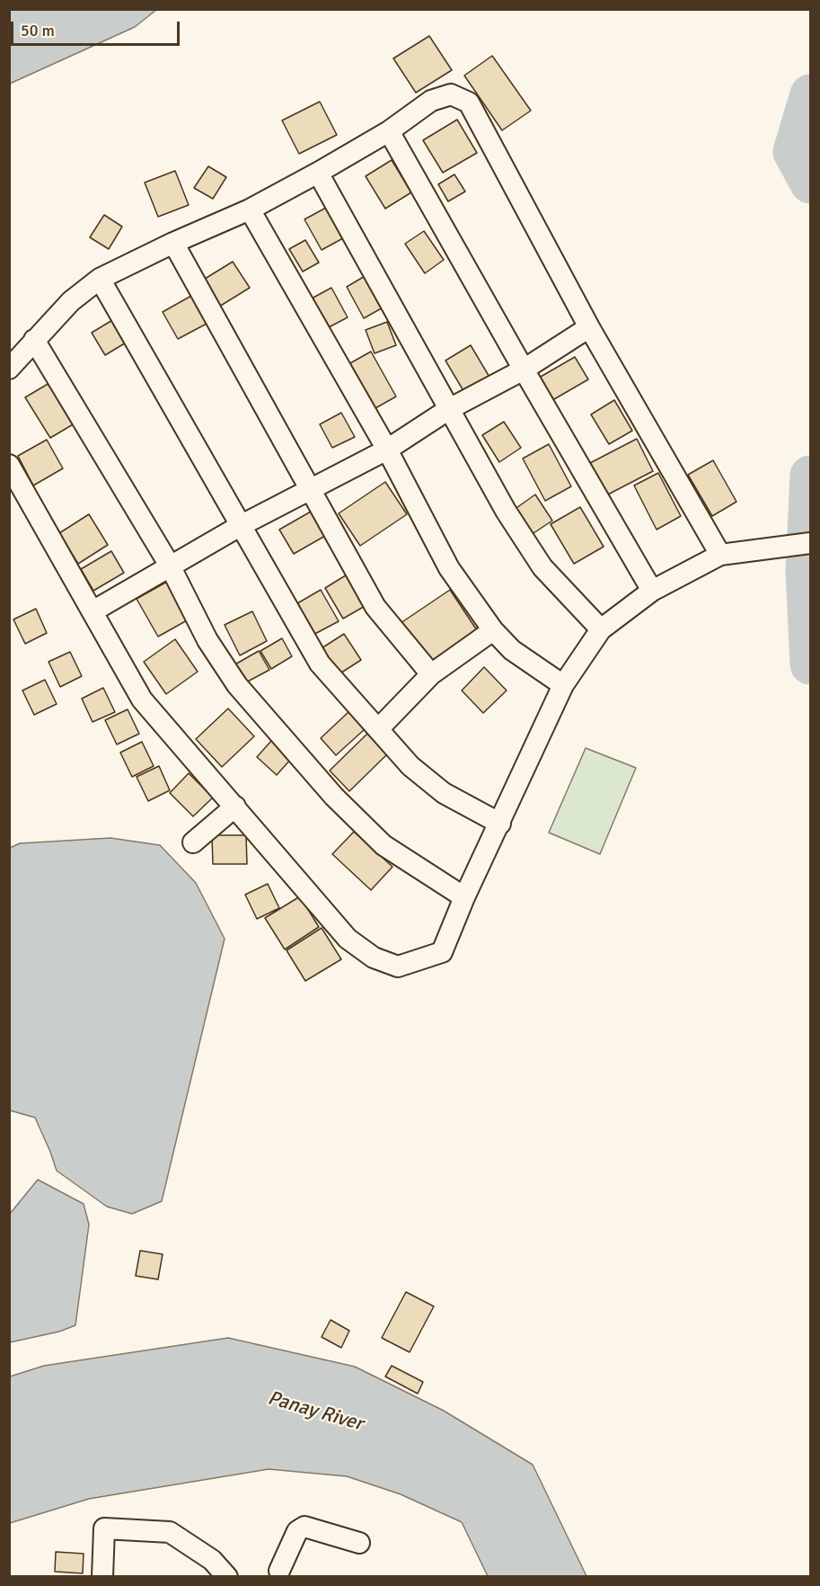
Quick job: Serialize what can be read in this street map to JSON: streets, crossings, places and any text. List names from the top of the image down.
{
  "water": ["Panay River"],
  "scale_bar": "50 m"
}
